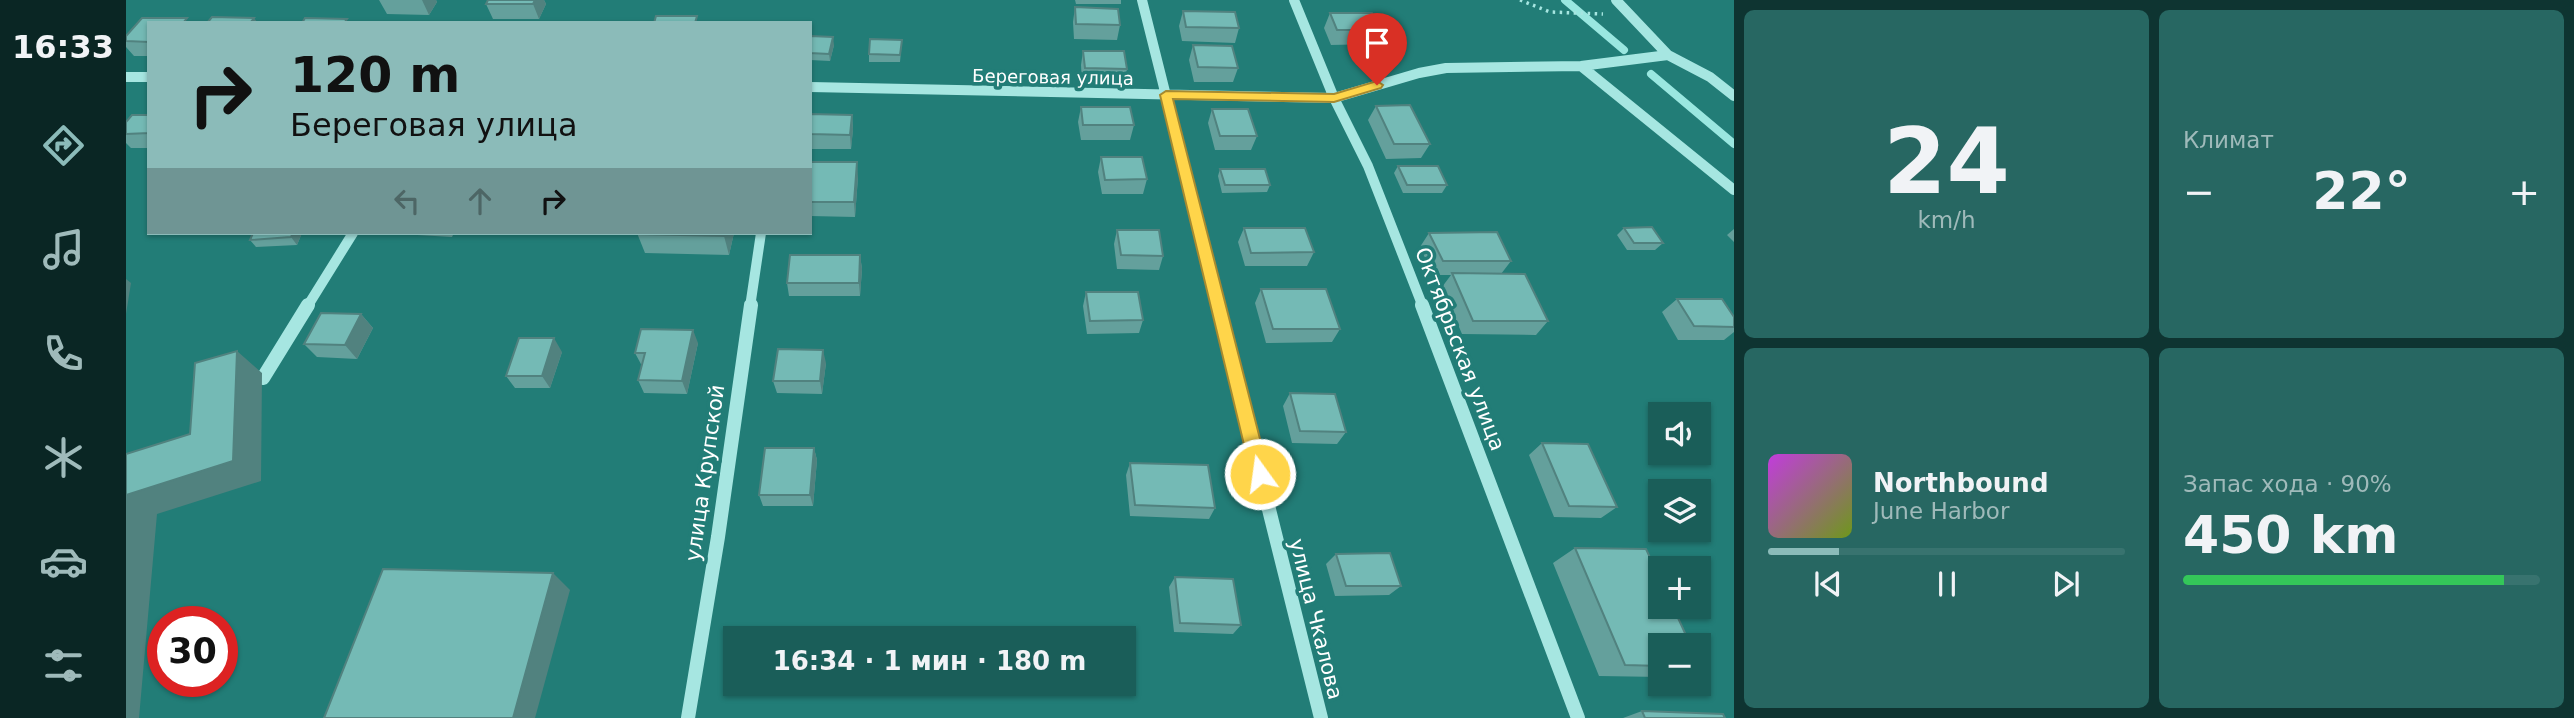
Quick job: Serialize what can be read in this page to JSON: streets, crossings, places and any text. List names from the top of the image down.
{
  "streets": {
    "street": [
      "Береговая улица",
      "Октябрьская улица",
      "улица Крупской",
      "улица Чкалова"
    ]
  },
  "crossings": [
    ["Береговая улица", "Октябрьская улица"],
    ["Береговая улица", "улица Чкалова"]
  ],
  "page": {
    "tabs": "16:33",
    "tile": [
      ["24", "km/h"],
      "Климат",
      ["Запас хода · 90%", "450 km"]
    ],
    "turn": ["120 m", "Береговая улица"],
    "heat": ["−", "22°", "+"],
    "map_buttons": ["+", "−"],
    "song": ["Northbound", "June Harbor"],
    "limit": "30",
    "trip": "16:34 · 1 мин · 180 m"
  }
}
